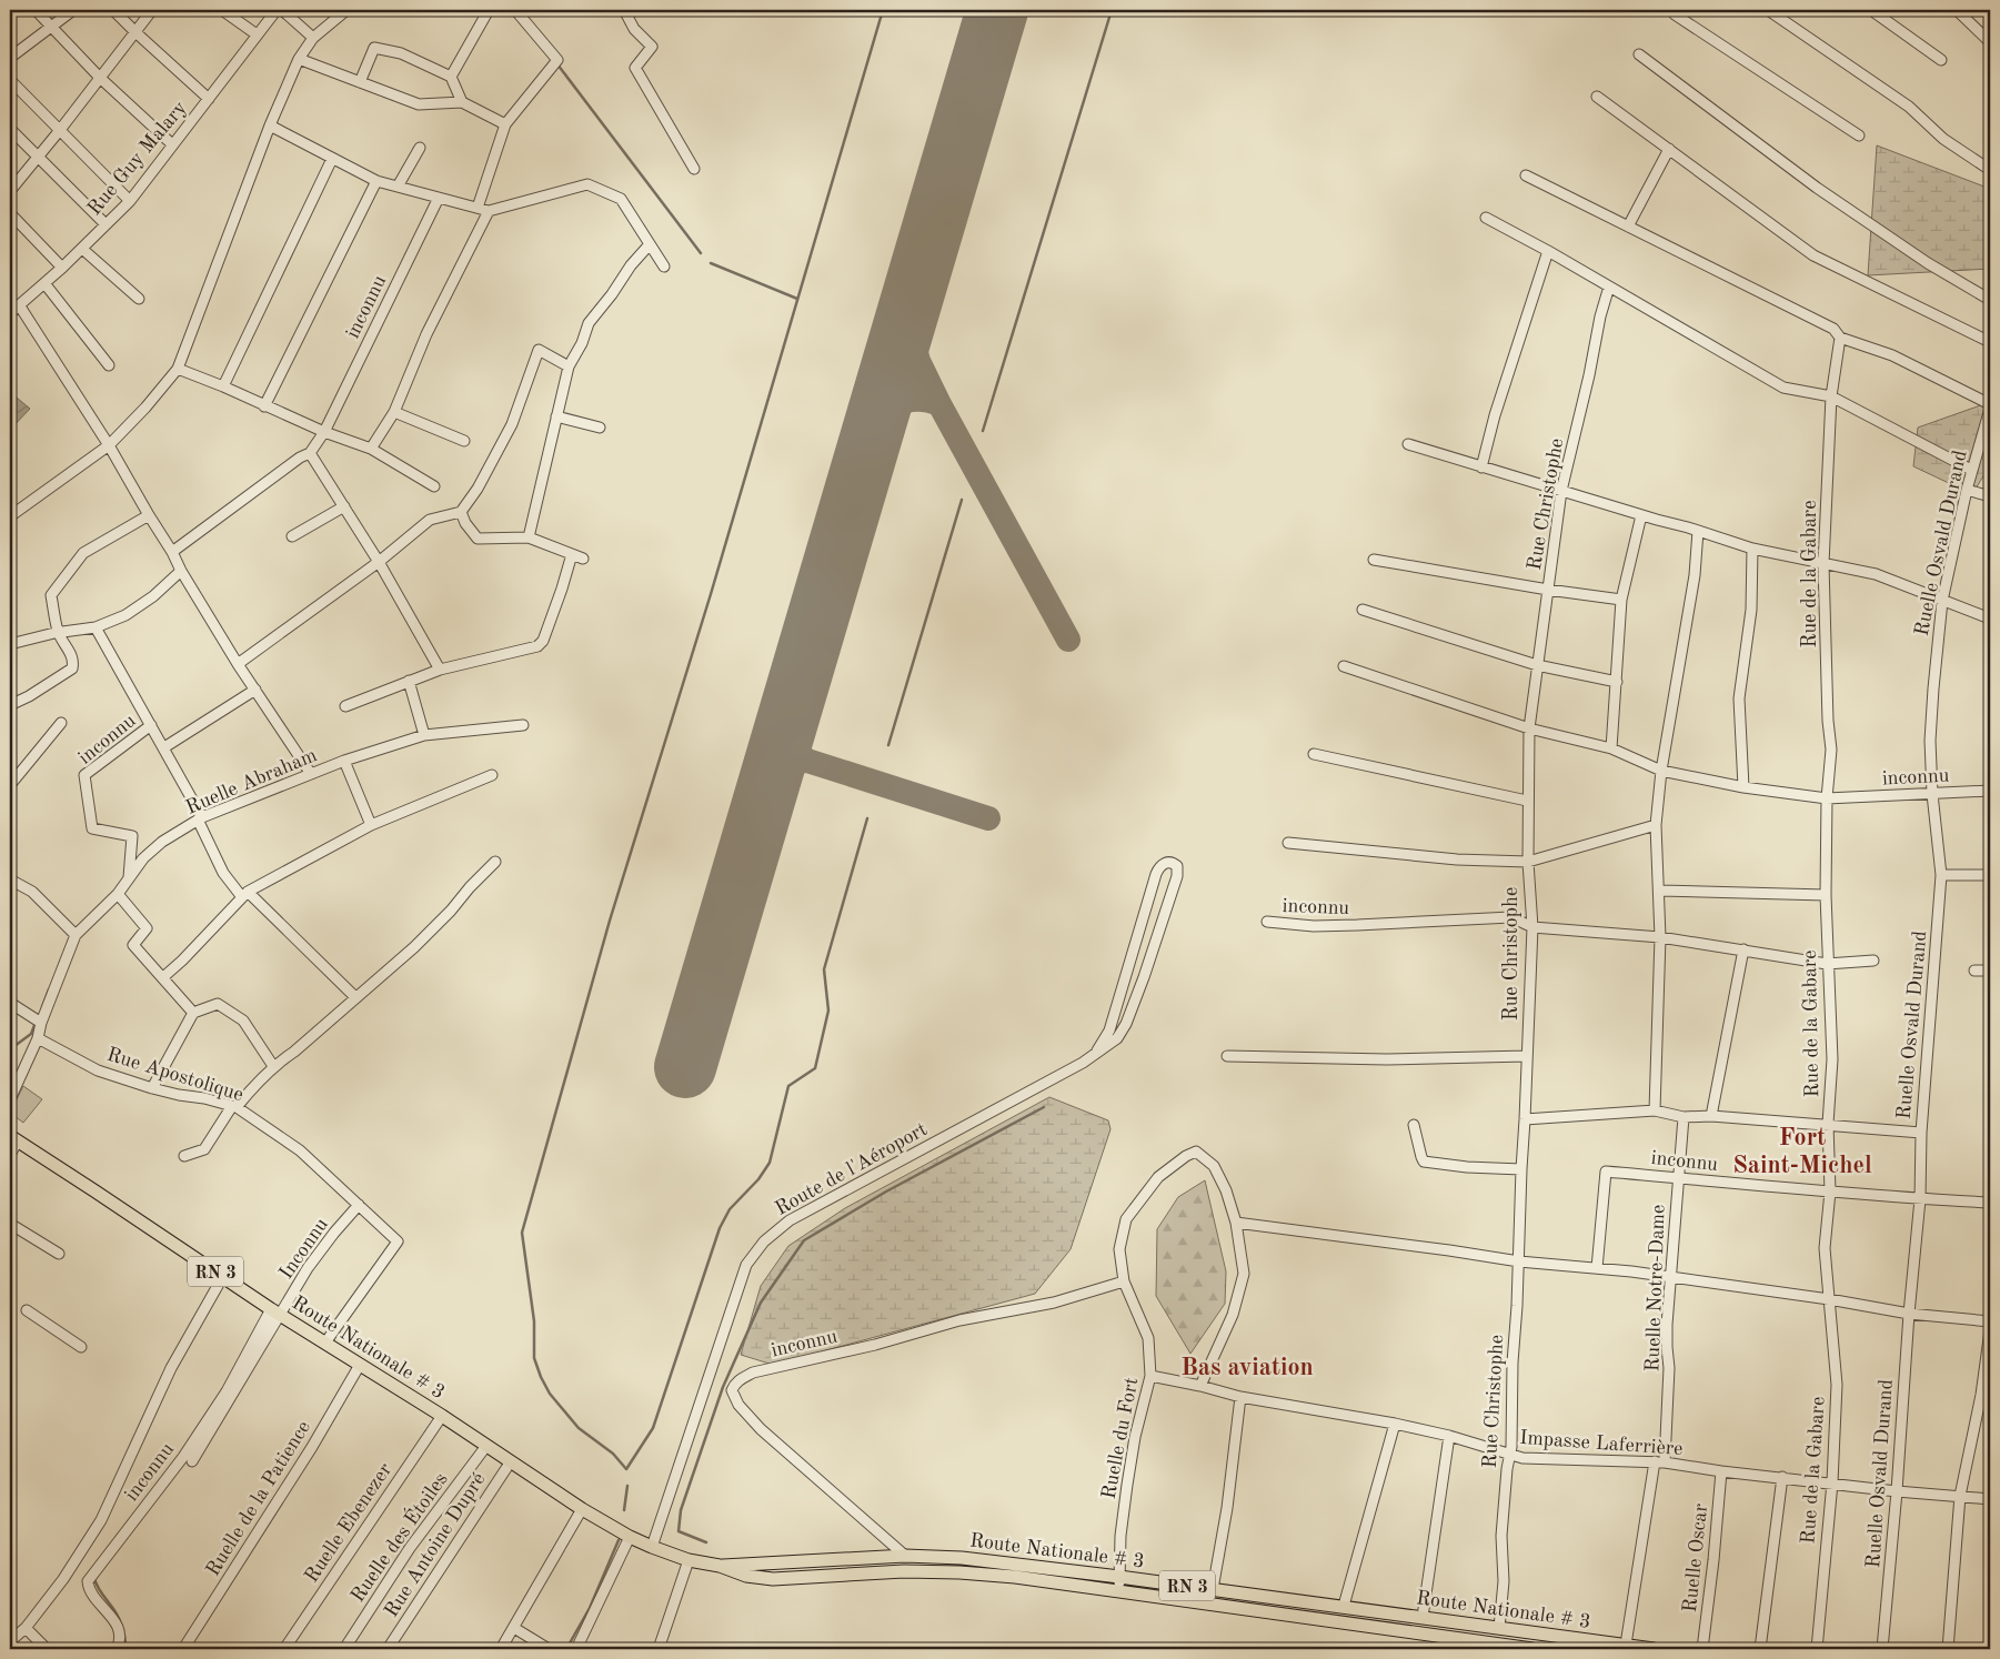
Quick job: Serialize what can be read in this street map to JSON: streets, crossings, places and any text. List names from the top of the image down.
{
  "streets": {
    "main road": ["RN 3", "Route Nationale # 3"],
    "street": [
      "Rue Guy Malary",
      "inconnu",
      "Rue Christophe",
      "Ruelle Osvald Durand",
      "Rue de la Gabare",
      "Ruelle Abraham",
      "Rue Apostolique",
      "Route de l'Aéroport",
      "Inconnu",
      "Ruelle Notre-Dame",
      "Ruelle du Fort",
      "Impasse Laferrière",
      "Ruelle de la Patience",
      "Ruelle Ebenezer",
      "Ruelle des Étoiles",
      "Rue Antoine Dupré",
      "Ruelle Oscar"
    ]
  },
  "crossings": [
    ["inconnu", "Rue Christophe"],
    ["inconnu", "Ruelle Osvald Durand"],
    ["inconnu", "Rue de la Gabare"],
    ["inconnu", "Ruelle Abraham"],
    ["inconnu", "Inconnu"],
    ["inconnu", "Ruelle Notre-Dame"],
    ["inconnu", "Route Nationale # 3"],
    ["inconnu", "Ruelle du Fort"],
    ["Rue Christophe", "Route Nationale # 3"],
    ["Rue Christophe", "Impasse Laferrière"],
    ["Ruelle Osvald Durand", "Impasse Laferrière"],
    ["Rue de la Gabare", "Impasse Laferrière"],
    ["Ruelle Abraham", "Rue Apostolique"],
    ["Rue Apostolique", "Inconnu"],
    ["Rue Apostolique", "Route Nationale # 3"],
    ["Route de l'Aéroport", "Route Nationale # 3"],
    ["Inconnu", "Route Nationale # 3"],
    ["Ruelle Notre-Dame", "Route Nationale # 3"],
    ["Ruelle Notre-Dame", "Impasse Laferrière"],
    ["Route Nationale # 3", "Ruelle du Fort"],
    ["Route Nationale # 3", "Ruelle de la Patience"],
    ["Route Nationale # 3", "Ruelle Ebenezer"],
    ["Route Nationale # 3", "Ruelle des Étoiles"],
    ["Route Nationale # 3", "Rue Antoine Dupré"],
    ["Ruelle du Fort", "Impasse Laferrière"],
    ["Impasse Laferrière", "Ruelle Oscar"]
  ],
  "districts": ["Fort Saint-Michel", "Bas aviation"]
}
